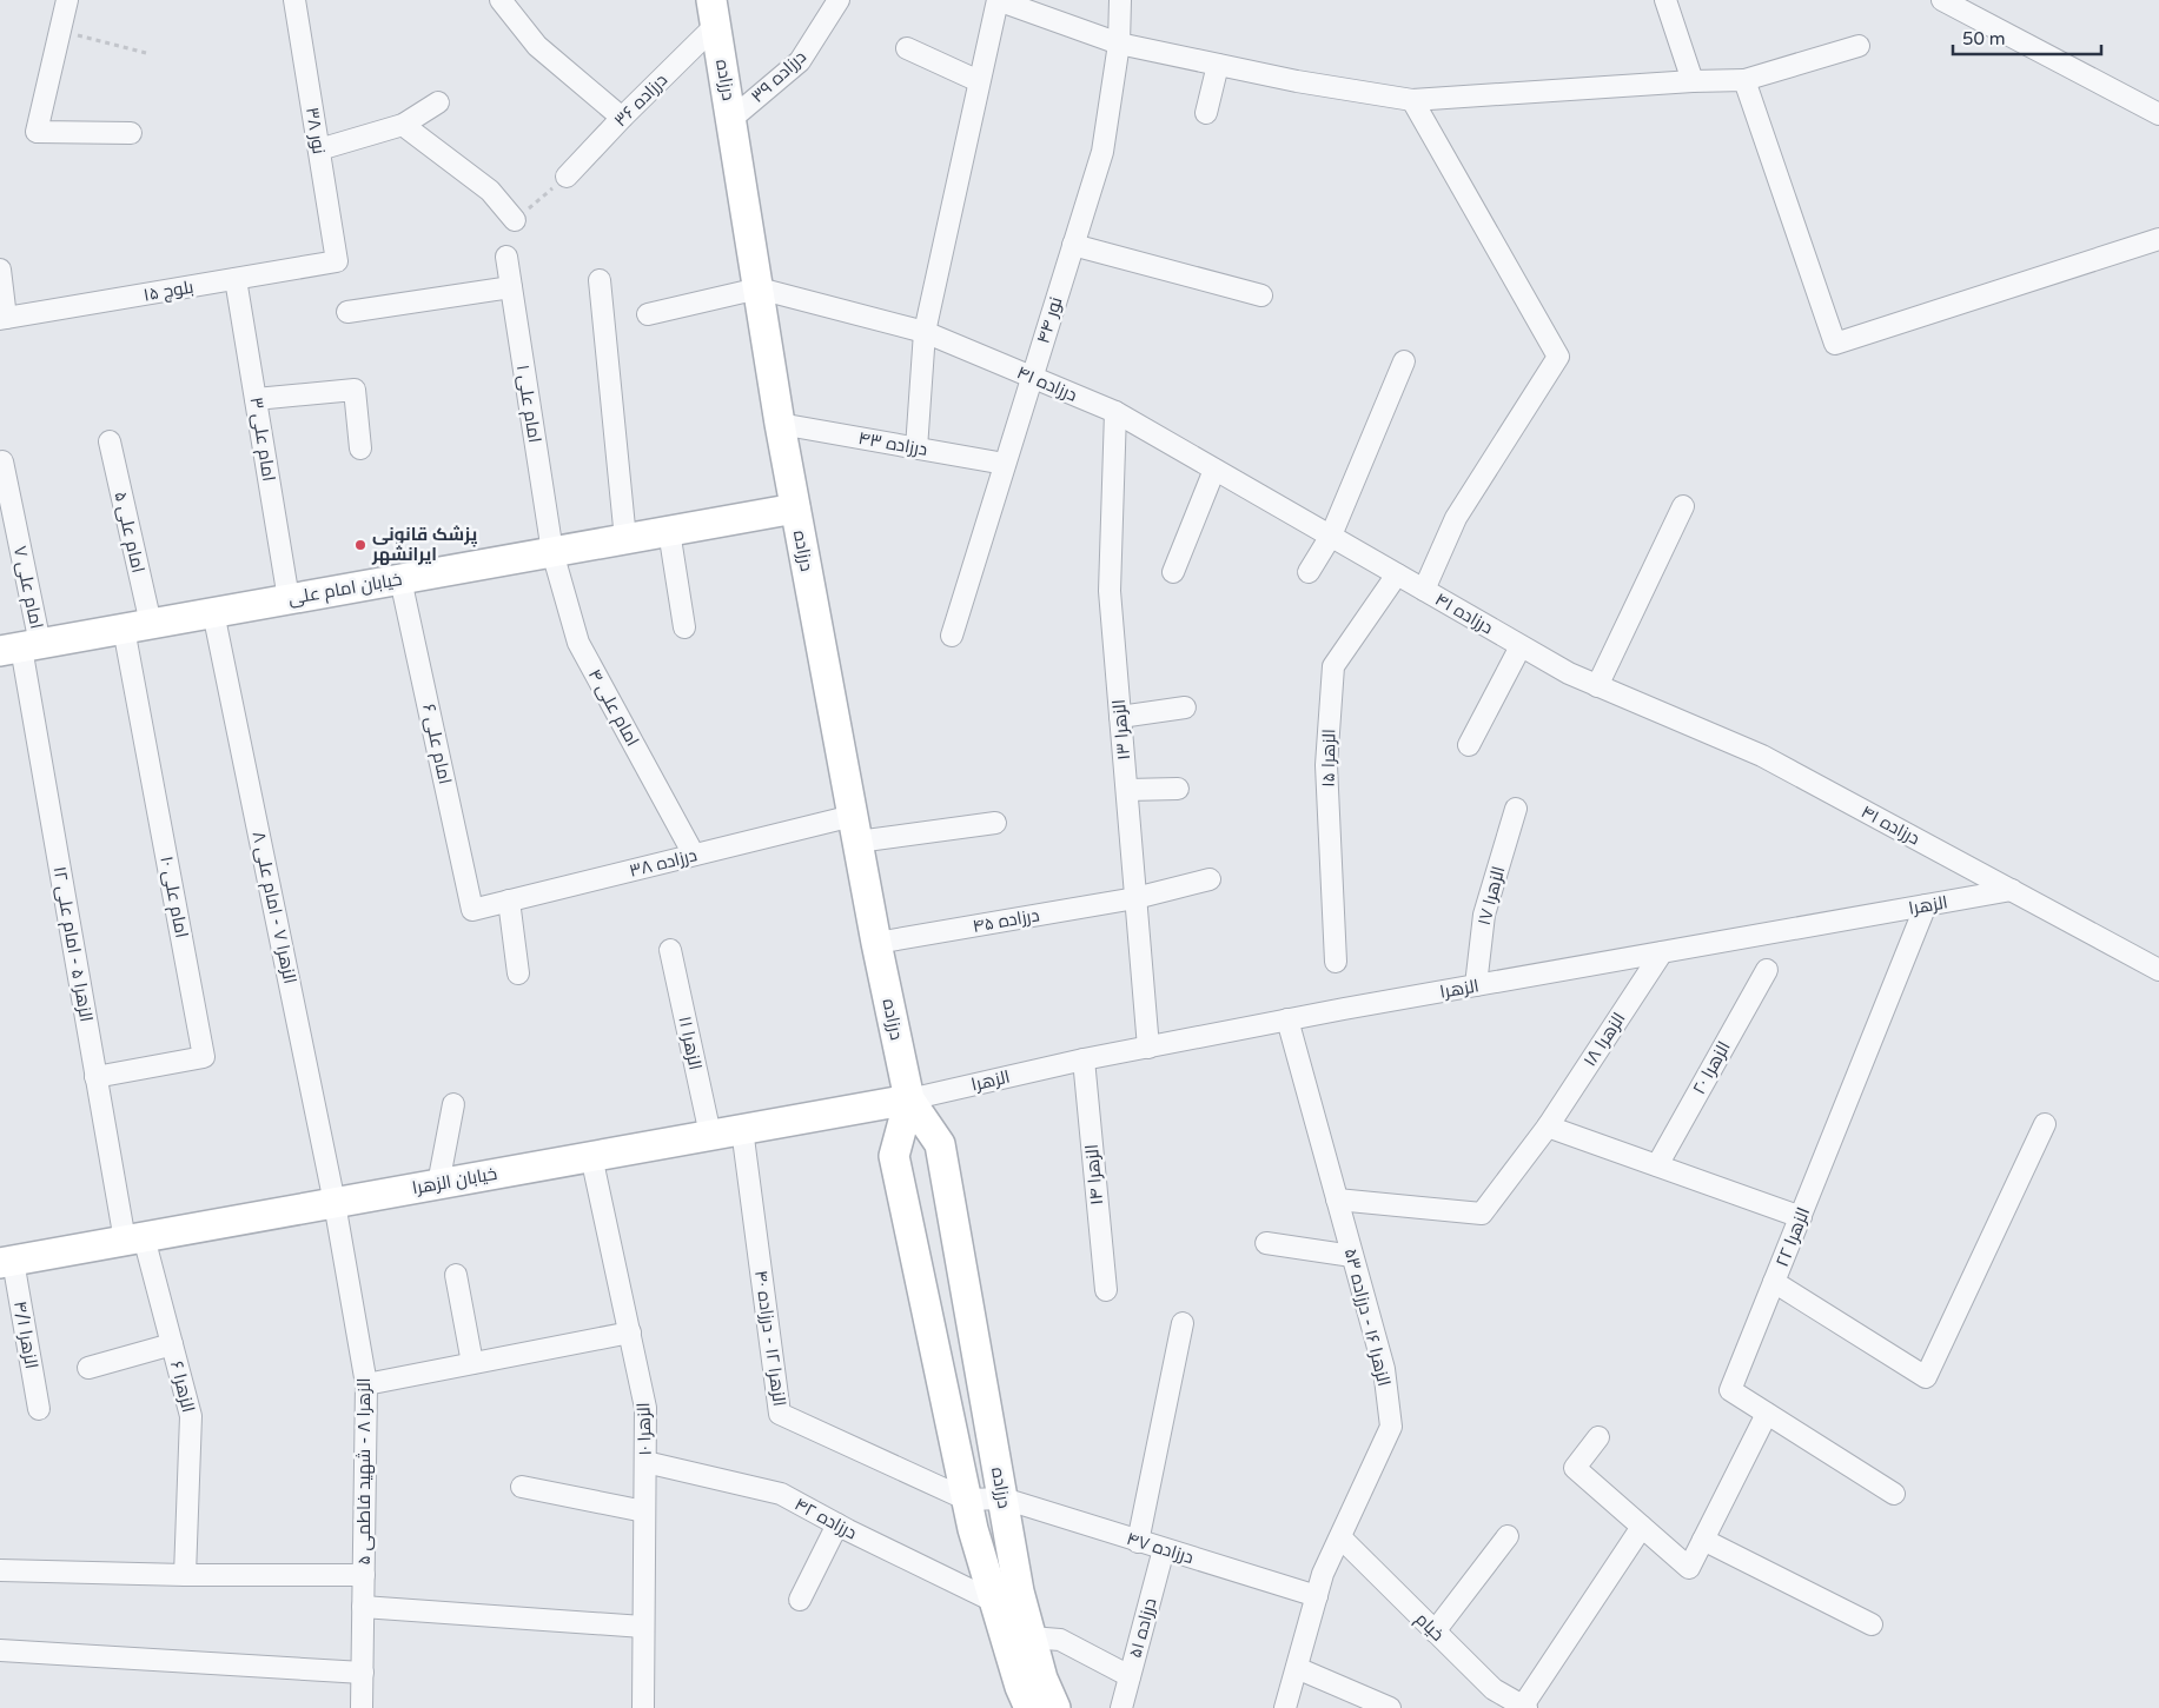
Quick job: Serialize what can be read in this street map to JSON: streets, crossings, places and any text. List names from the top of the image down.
{
  "streets": {
    "main road": ["درزاده", "خیابان امام علی", "خیابان الزهرا"],
    "street": [
      "درزاده ۳۹",
      "درزاده ۳۶",
      "نور ۳۸",
      "بلوچ ۱۵",
      "نور ۴۴",
      "درزاده ۴۱",
      "امام علی ۱",
      "امام علی ۳",
      "درزاده ۴۳",
      "امام علی ۵",
      "امام علی ۷",
      "امام علی ۴",
      "الزهرا ۱۳",
      "امام علی ۶",
      "الزهرا ۱۵",
      "درزاده ۳۸",
      "الزهرا ۱۷",
      "امام علی ۱۰",
      "الزهرا",
      "الزهرا ۷ - امام علی ۸",
      "درزاده ۴۵",
      "الزهرا ۵ - امام علی ۱۲",
      "الزهرا ۱۸",
      "الزهرا ۱۱",
      "الزهرا ۲۰",
      "الزهرا ۱۴",
      "الزهرا ۲۲",
      "الزهرا ۱۶ - درزاده ۵۳",
      "الزهرا ۴/۱",
      "الزهرا ۱۲ - درزاده ۴۰",
      "الزهرا ۶",
      "الزهرا ۱۰",
      "الزهرا ۸ - شهید فاطمی ۵",
      "درزاده ۴۲",
      "درزاده ۴۷",
      "خیام",
      "درزاده ۵۱"
    ]
  },
  "crossings": [
    ["درزاده ۳۹", "درزاده"],
    ["درزاده", "درزاده ۳۶"],
    ["درزاده", "درزاده ۴۱"],
    ["درزاده", "درزاده ۴۳"],
    ["درزاده", "خیابان امام علی"],
    ["درزاده", "درزاده ۳۸"],
    ["درزاده", "الزهرا"],
    ["درزاده", "درزاده ۴۵"],
    ["درزاده", "خیابان الزهرا"],
    ["درزاده", "الزهرا ۱۲ - درزاده ۴۰"],
    ["درزاده", "درزاده ۴۲"],
    ["درزاده", "درزاده ۴۷"],
    ["نور ۳۸", "بلوچ ۱۵"],
    ["بلوچ ۱۵", "امام علی ۳"],
    ["نور ۴۴", "درزاده ۴۱"],
    ["نور ۴۴", "درزاده ۴۳"],
    ["درزاده ۴۱", "الزهرا ۱۳"],
    ["درزاده ۴۱", "الزهرا ۱۵"],
    ["درزاده ۴۱", "الزهرا"],
    ["امام علی ۱", "خیابان امام علی"],
    ["امام علی ۱", "امام علی ۴"],
    ["امام علی ۳", "خیابان امام علی"],
    ["امام علی ۵", "خیابان امام علی"],
    ["امام علی ۵", "امام علی ۱۰"],
    ["امام علی ۷", "خیابان امام علی"],
    ["امام علی ۷", "الزهرا ۵ - امام علی ۱۲"],
    ["خیابان امام علی", "امام علی ۴"],
    ["خیابان امام علی", "امام علی ۶"],
    ["خیابان امام علی", "امام علی ۱۰"],
    ["خیابان امام علی", "الزهرا ۷ - امام علی ۸"],
    ["خیابان امام علی", "الزهرا ۵ - امام علی ۱۲"],
    ["امام علی ۴", "درزاده ۳۸"],
    ["الزهرا ۱۳", "الزهرا"],
    ["الزهرا ۱۳", "درزاده ۴۵"],
    ["امام علی ۶", "درزاده ۳۸"],
    ["الزهرا ۱۷", "الزهرا"],
    ["امام علی ۱۰", "الزهرا ۵ - امام علی ۱۲"],
    ["الزهرا", "الزهرا ۱۸"],
    ["الزهرا", "الزهرا ۱۴"],
    ["الزهرا", "خیابان الزهرا"],
    ["الزهرا", "الزهرا ۲۲"],
    ["الزهرا", "الزهرا ۱۶ - درزاده ۵۳"],
    ["الزهرا ۷ - امام علی ۸", "خیابان الزهرا"],
    ["الزهرا ۷ - امام علی ۸", "الزهرا ۸ - شهید فاطمی ۵"],
    ["الزهرا ۵ - امام علی ۱۲", "خیابان الزهرا"],
    ["الزهرا ۵ - امام علی ۱۲", "الزهرا ۶"],
    ["الزهرا ۱۸", "الزهرا ۱۶ - درزاده ۵۳"],
    ["الزهرا ۱۱", "خیابان الزهرا"],
    ["خیابان الزهرا", "الزهرا ۴/۱"],
    ["خیابان الزهرا", "الزهرا ۱۲ - درزاده ۴۰"],
    ["خیابان الزهرا", "الزهرا ۶"],
    ["خیابان الزهرا", "الزهرا ۱۰"],
    ["خیابان الزهرا", "الزهرا ۸ - شهید فاطمی ۵"],
    ["الزهرا ۱۶ - درزاده ۵۳", "درزاده ۴۷"],
    ["الزهرا ۱۶ - درزاده ۵۳", "خیام"],
    ["الزهرا ۱۲ - درزاده ۴۰", "درزاده ۴۷"],
    ["الزهرا ۱۰", "درزاده ۴۲"],
    ["درزاده ۴۷", "درزاده ۵۱"]
  ],
  "places": ["پزشک قانونی ایرانشهر"],
  "scale_bar": "50 m"
}
